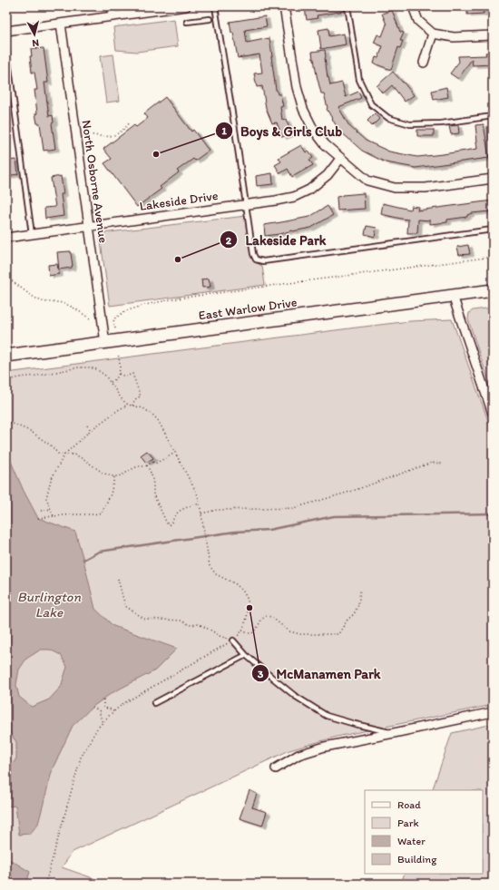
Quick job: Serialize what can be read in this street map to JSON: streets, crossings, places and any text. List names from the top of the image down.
{
  "streets": {
    "street": ["North Osborne Avenue", "Lakeside Drive", "East Warlow Drive"]
  },
  "crossings": [
    ["North Osborne Avenue", "Lakeside Drive"],
    ["North Osborne Avenue", "East Warlow Drive"]
  ],
  "water": ["Burlington Lake"],
  "places": ["Boys & Girls Club", "Lakeside Park", "McManamen Park"],
  "legend": [
    "Road",
    "Park",
    "Water",
    "Building"
  ],
  "north": "bottom"
}
